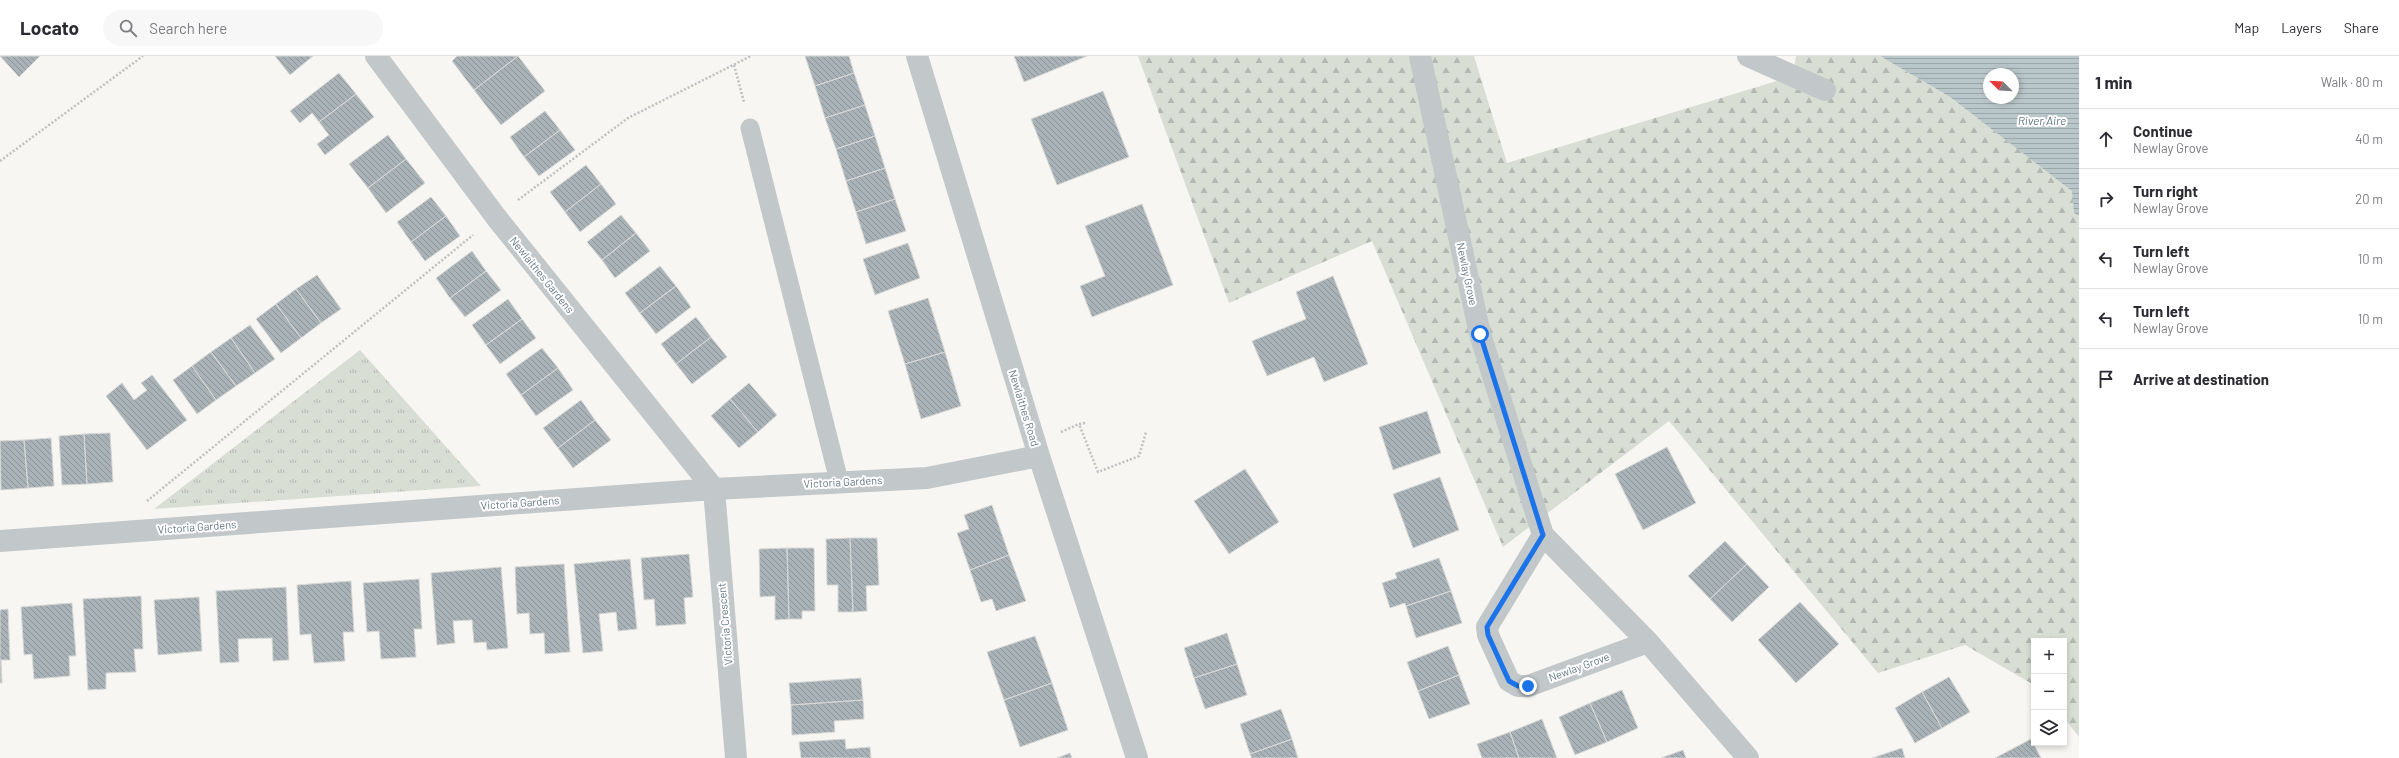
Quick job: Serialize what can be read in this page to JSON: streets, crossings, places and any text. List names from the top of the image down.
{
  "streets": {
    "street": [
      "Newlay Grove",
      "Newlaithes Gardens",
      "Newlaithes Road",
      "Victoria Gardens",
      "Victoria Crescent"
    ]
  },
  "crossings": [
    ["Newlaithes Gardens", "Victoria Gardens"],
    ["Newlaithes Gardens", "Victoria Crescent"],
    ["Newlaithes Road", "Victoria Gardens"],
    ["Victoria Gardens", "Victoria Crescent"]
  ],
  "water": ["River Aire"],
  "north": "top left",
  "page": {
    "header": "Locato",
    "search": "Search here",
    "nav": ["Map", "Layers", "Share"],
    "heading": ["1 min", "Walk · 80 m"],
    "list": [
      ["Continue", "Newlay Grove", "40 m"],
      ["Turn right", "Newlay Grove", "20 m"],
      ["Turn left", "Newlay Grove", "10 m"],
      ["Turn left", "Newlay Grove", "10 m"],
      "Arrive at destination"
    ],
    "map_buttons": ["+", "−"]
  }
}
